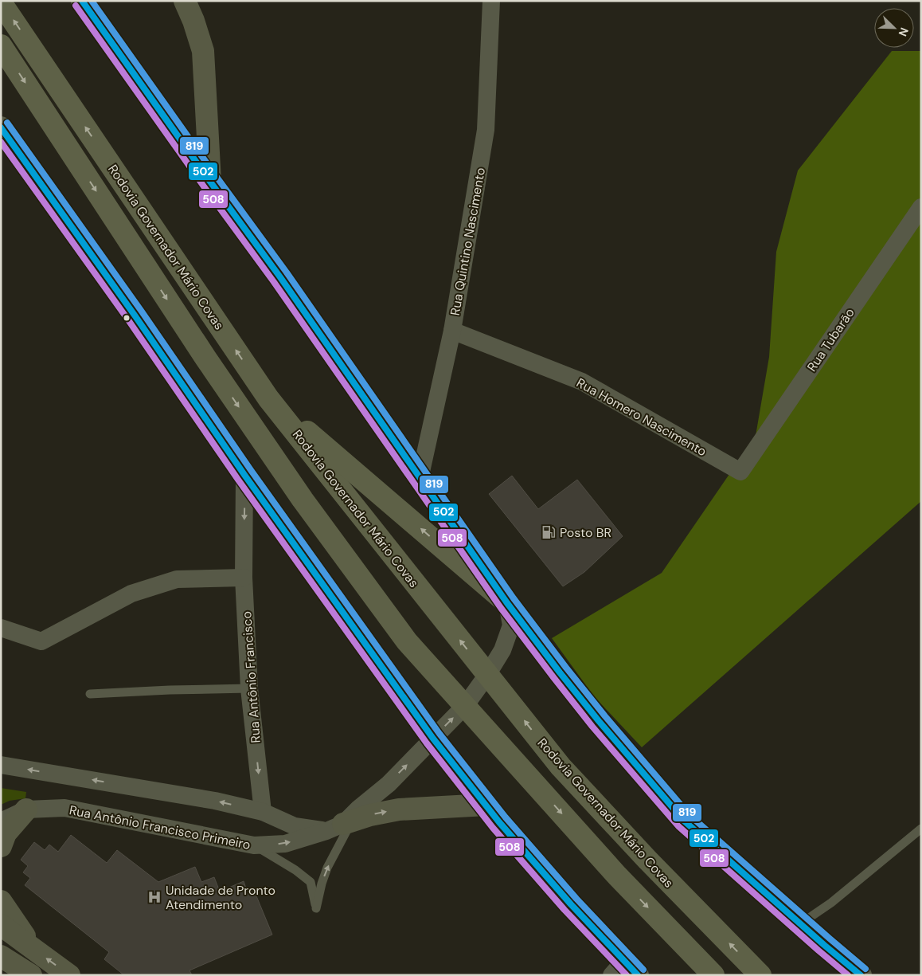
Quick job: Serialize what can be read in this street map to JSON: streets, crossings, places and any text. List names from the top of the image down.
{
  "streets": {
    "main road": ["Rodovia Governador Mário Covas"],
    "street": [
      "Rua Quintino Nascimento",
      "Rua Tubarão",
      "Rua Homero Nascimento",
      "Rua Antônio Francisco",
      "Rua Antônio Francisco Primeiro"
    ]
  },
  "crossings": [
    ["Rua Quintino Nascimento", "Rua Homero Nascimento"],
    ["Rodovia Governador Mário Covas", "Rua Antônio Francisco Primeiro"],
    ["Rua Tubarão", "Rua Homero Nascimento"]
  ],
  "one_way": ["Rua Antônio Francisco", "Rua Antônio Francisco Primeiro"],
  "places": {
    "fuel station": ["Posto BR"],
    "hospital": ["Unidade de Pronto Atendimento"]
  },
  "lines": ["transit line 502", "transit line 819", "transit line 508"],
  "north": "bottom right"
}
